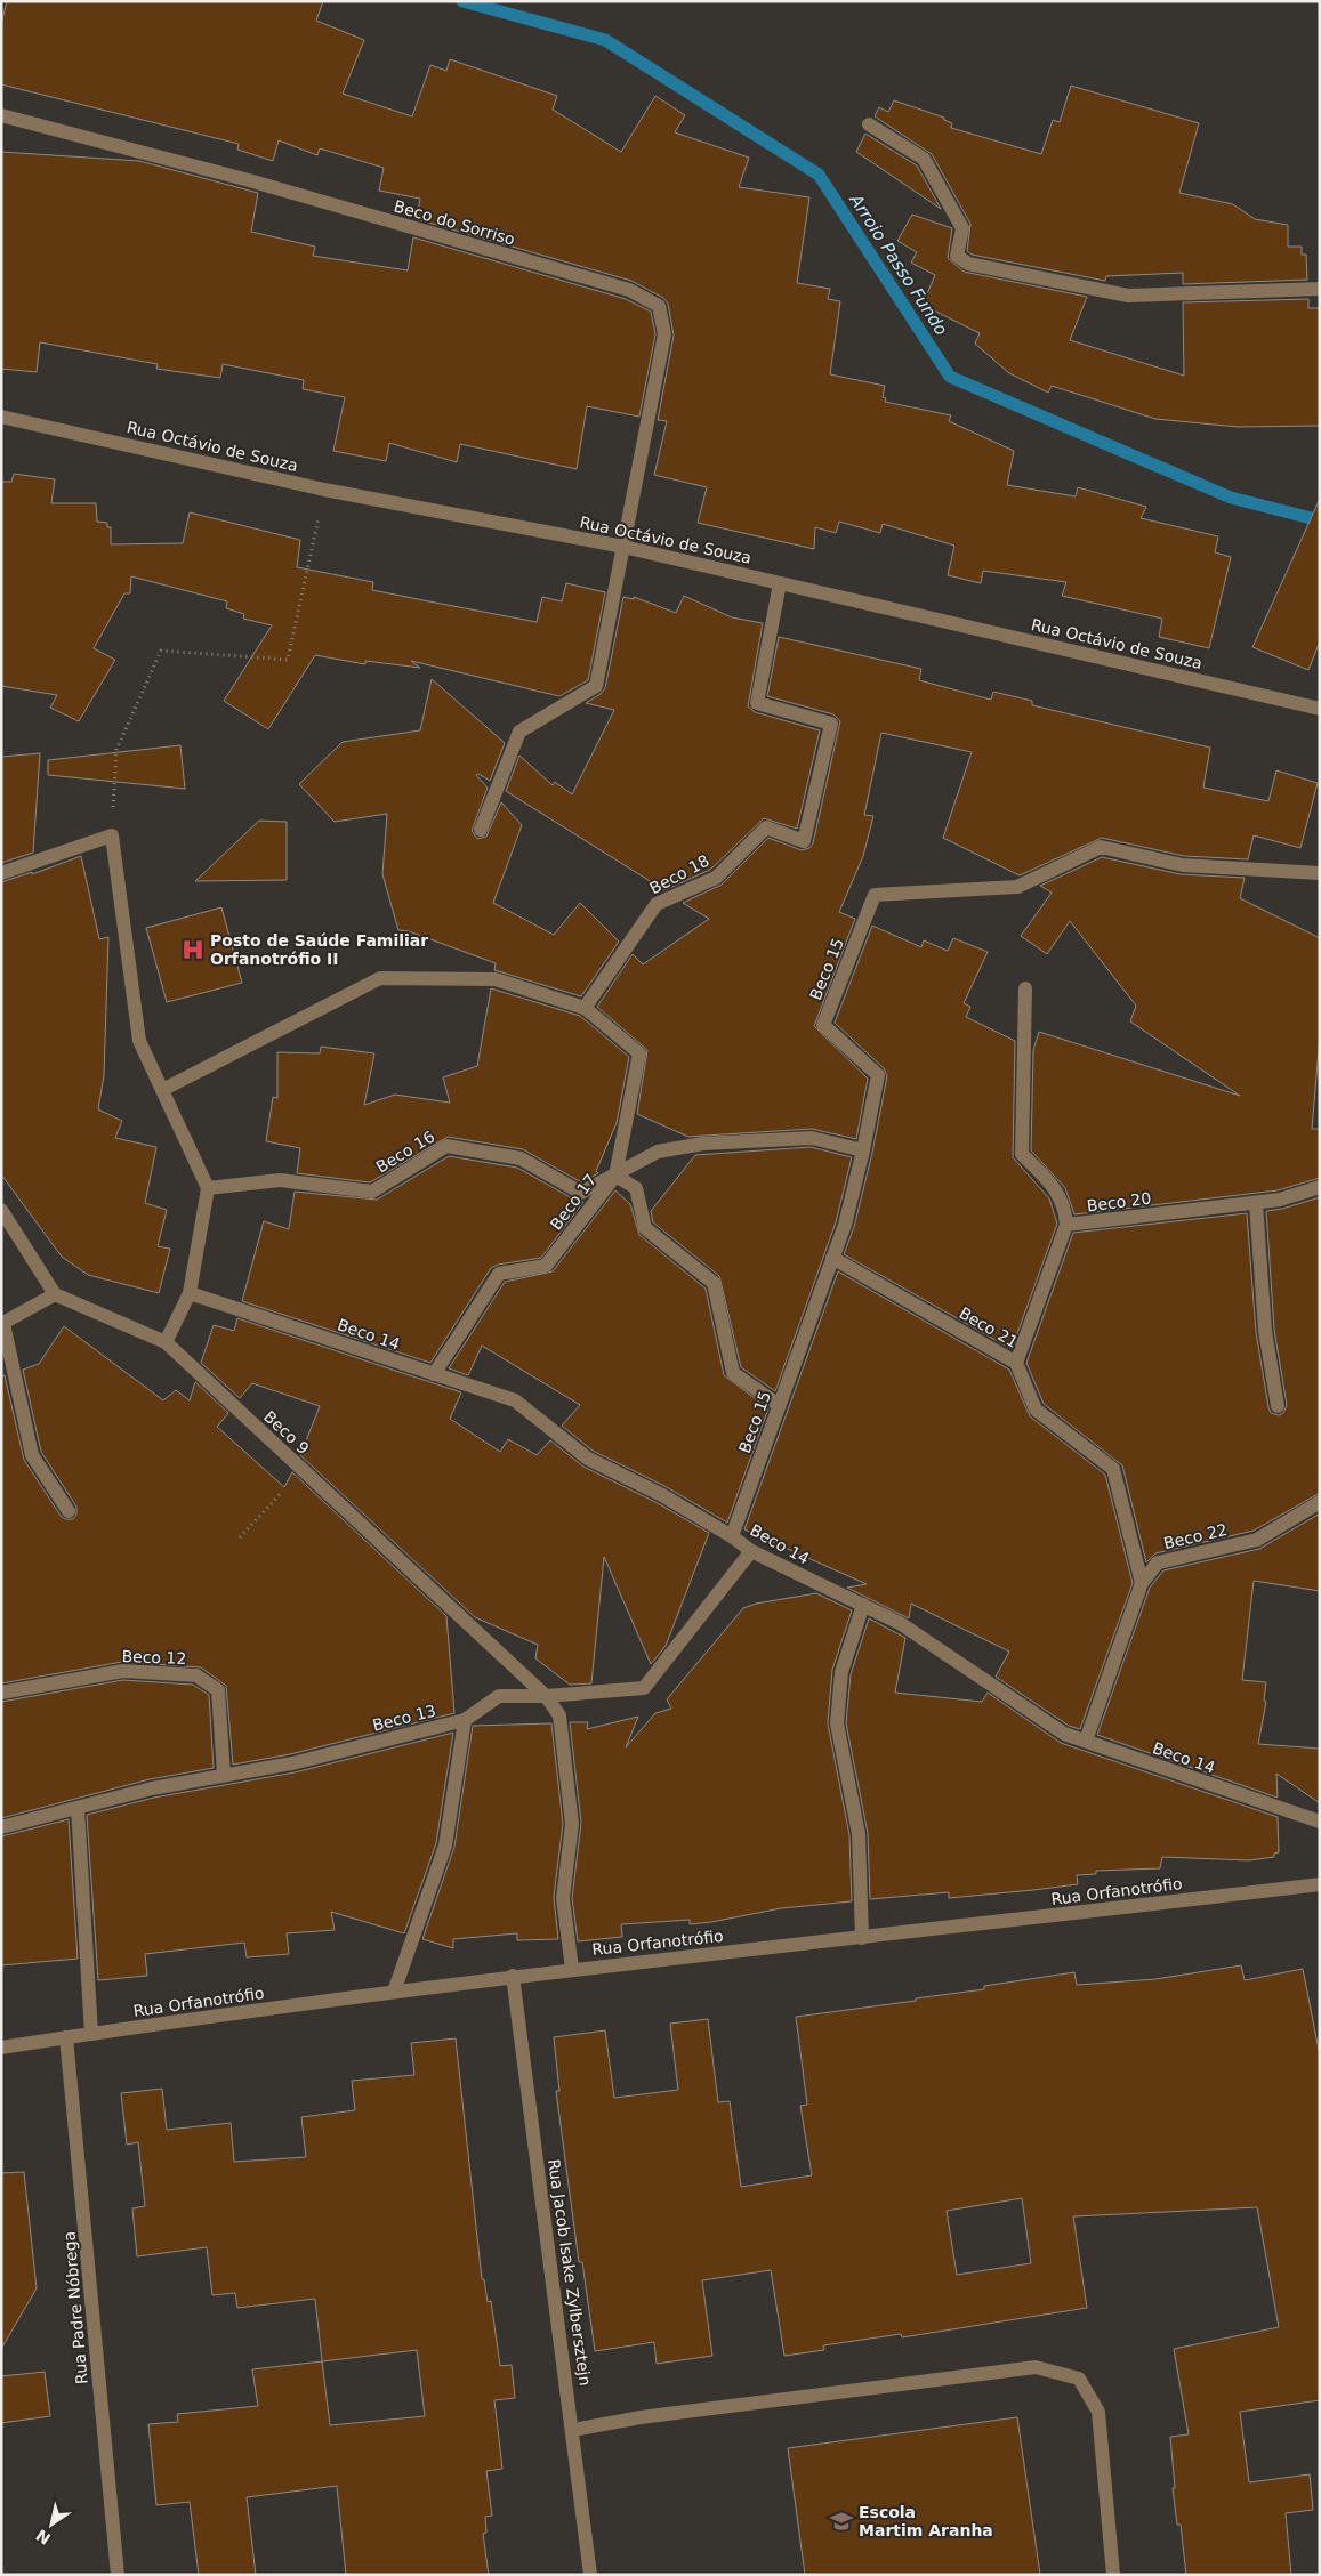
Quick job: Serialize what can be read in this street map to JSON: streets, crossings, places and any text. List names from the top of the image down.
{
  "streets": {
    "street": [
      "Beco do Sorriso",
      "Rua Octávio de Souza",
      "Beco 18",
      "Beco 15",
      "Beco 16",
      "Beco 17",
      "Beco 20",
      "Beco 21",
      "Beco 14",
      "Beco 9",
      "Beco 22",
      "Beco 12",
      "Beco 13",
      "Rua Orfanotrófio",
      "Rua Jacob Isake Zylbersztejn",
      "Rua Padre Nóbrega"
    ]
  },
  "crossings": [
    ["Beco do Sorriso", "Rua Octávio de Souza"],
    ["Rua Octávio de Souza", "Beco 18"],
    ["Beco 15", "Beco 17"],
    ["Beco 15", "Beco 21"],
    ["Beco 15", "Beco 14"],
    ["Beco 16", "Beco 17"],
    ["Beco 17", "Beco 14"],
    ["Beco 21", "Beco 22"],
    ["Beco 14", "Beco 22"],
    ["Beco 14", "Beco 13"],
    ["Beco 9", "Beco 13"],
    ["Beco 9", "Rua Orfanotrófio"],
    ["Beco 12", "Beco 13"],
    ["Rua Orfanotrófio", "Rua Jacob Isake Zylbersztejn"],
    ["Rua Orfanotrófio", "Rua Padre Nóbrega"]
  ],
  "water": ["Arroio Passo Fundo"],
  "places": {
    "hospital": ["Posto de Saúde Familiar Orfanotrófio II"],
    "school or university": ["Escola Martim Aranha"]
  },
  "north": "bottom left"
}
